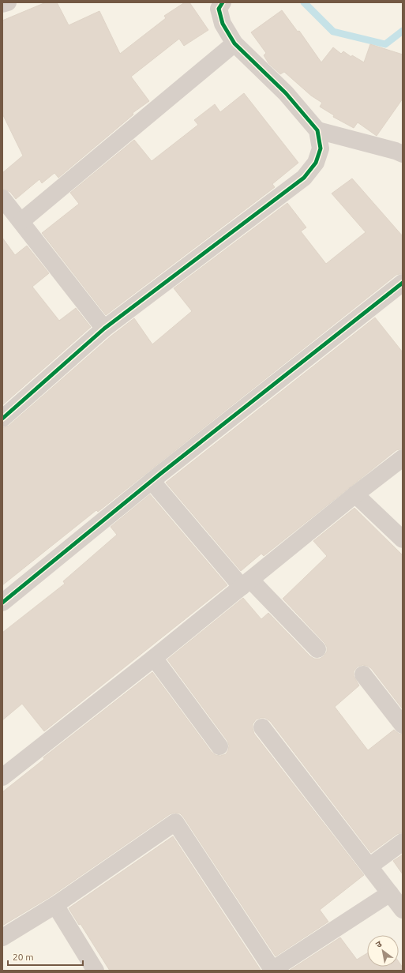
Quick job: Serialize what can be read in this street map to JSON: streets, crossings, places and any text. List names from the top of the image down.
{
  "scale_bar": "20 m",
  "north": "top left"
}
